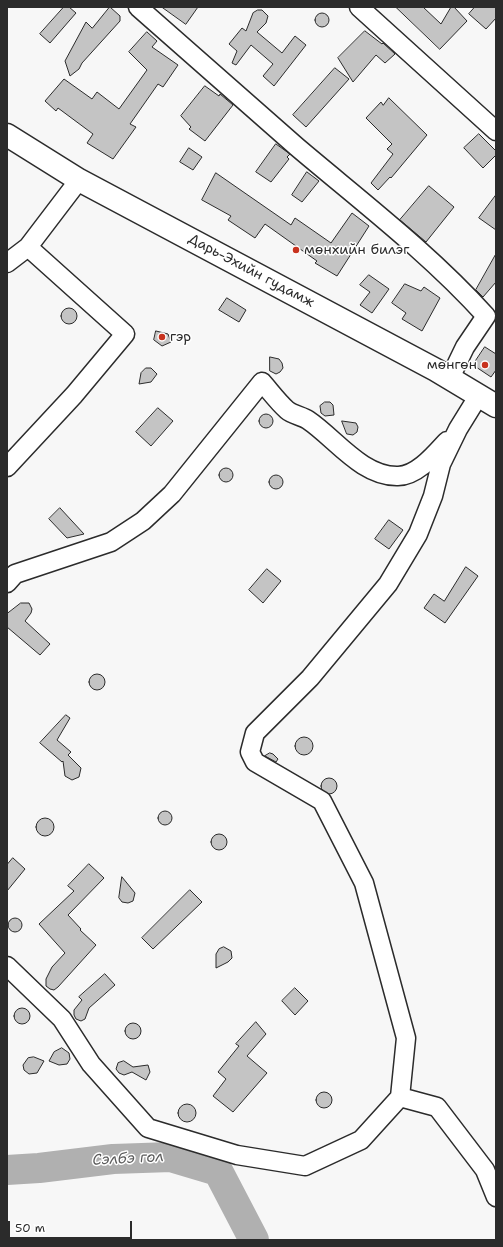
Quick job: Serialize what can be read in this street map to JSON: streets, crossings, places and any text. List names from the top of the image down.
{
  "streets": {
    "main road": ["Дарь-Эхийн гудамж"]
  },
  "water": ["Сэлбэ гол"],
  "places": ["мөнхийн билэг", "гэр", "мөнгөн"],
  "scale_bar": "50 m"
}
